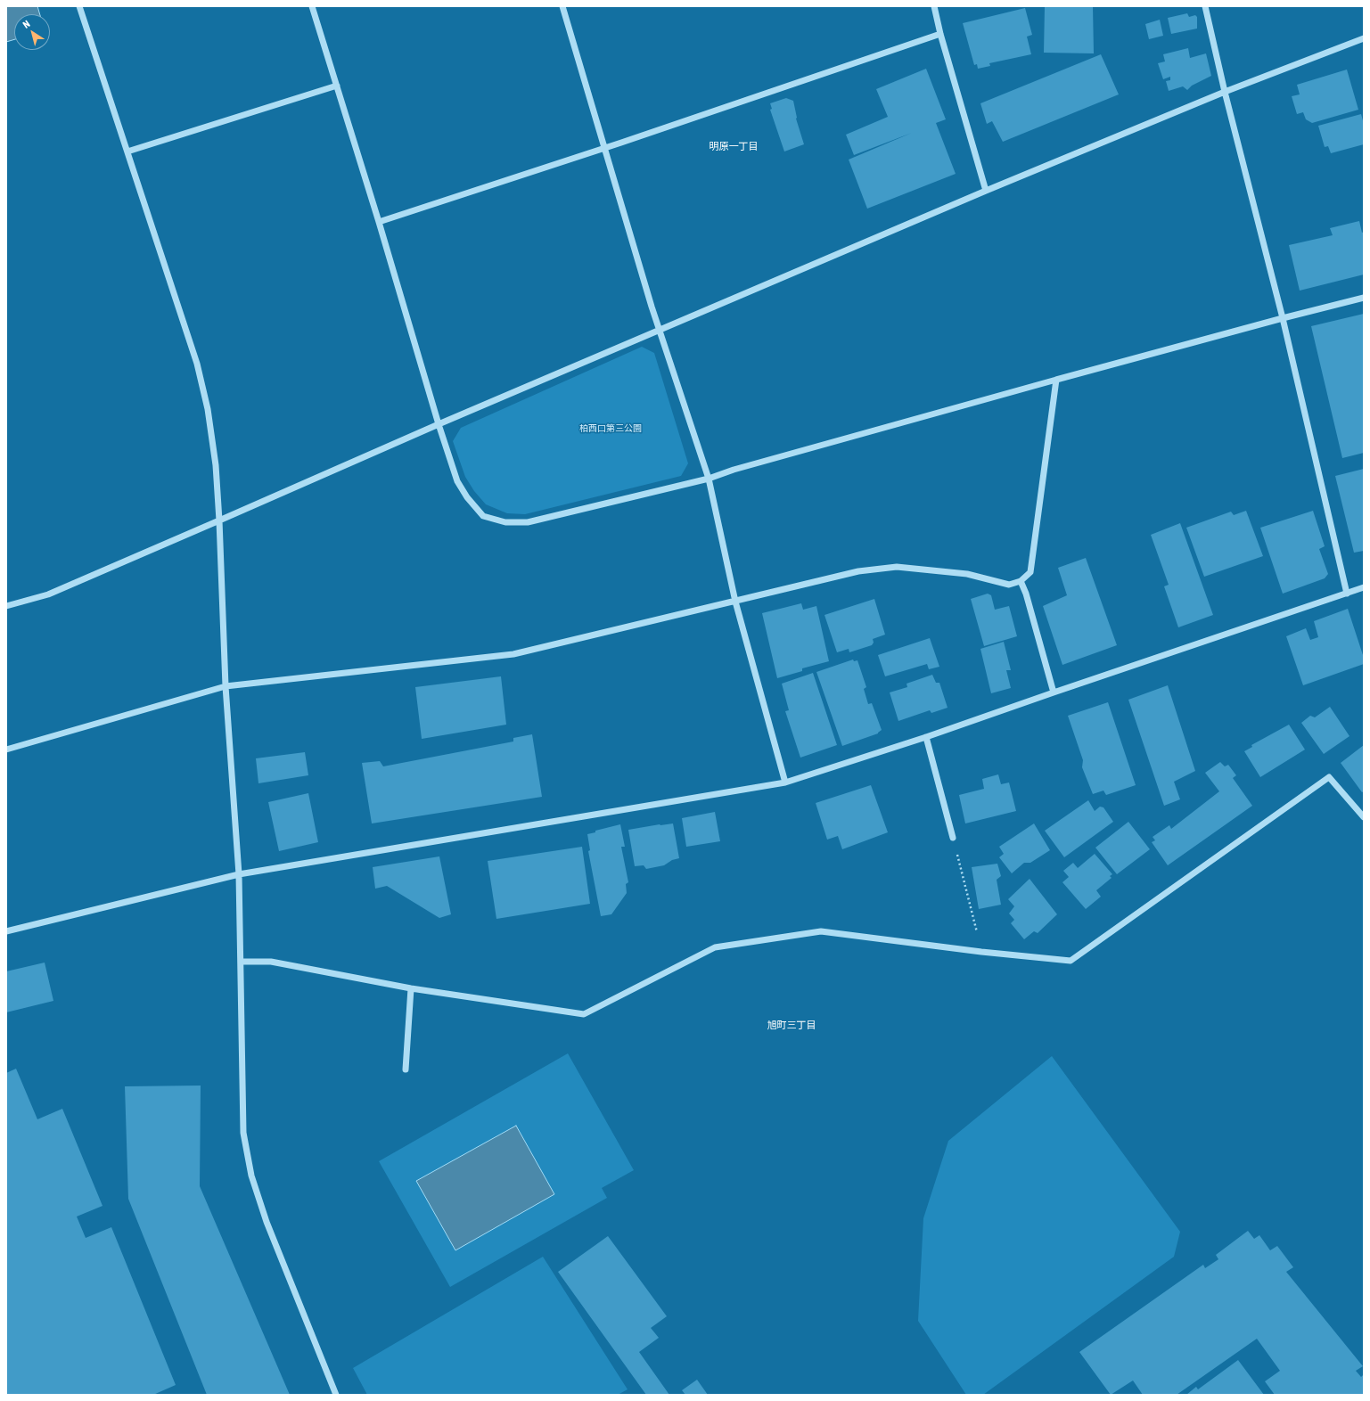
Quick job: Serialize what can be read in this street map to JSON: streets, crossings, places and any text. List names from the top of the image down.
{
  "districts": ["明原一丁目", "旭町三丁目"],
  "parks": ["柏西口第三公園"],
  "north": "top left"
}
